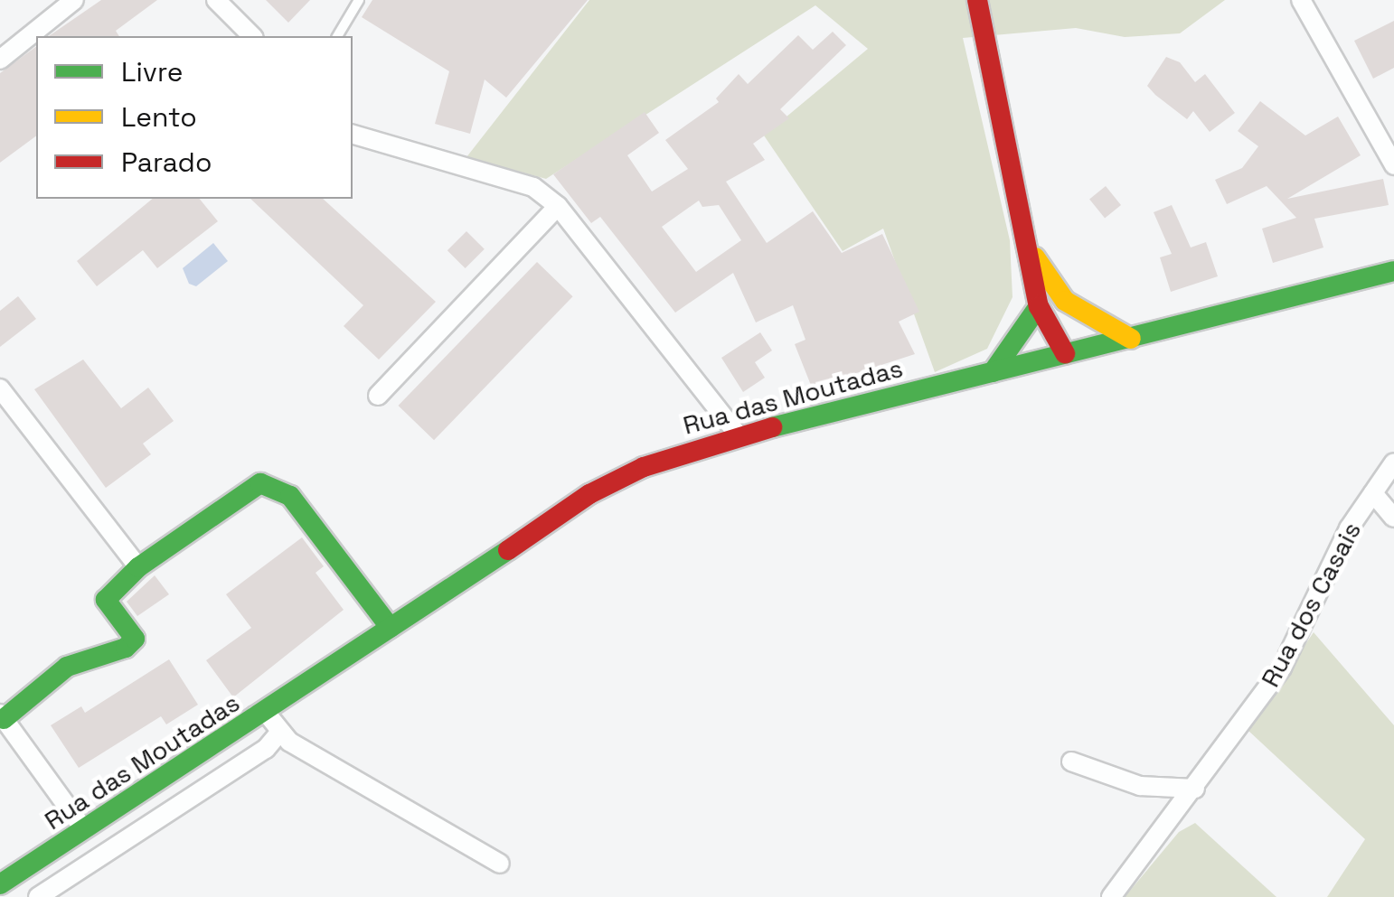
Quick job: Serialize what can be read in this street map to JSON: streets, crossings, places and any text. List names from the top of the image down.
{
  "streets": {
    "main road": ["Rua das Moutadas"],
    "street": ["Rua dos Casais"]
  },
  "legend": ["Livre", "Lento", "Parado"]
}
